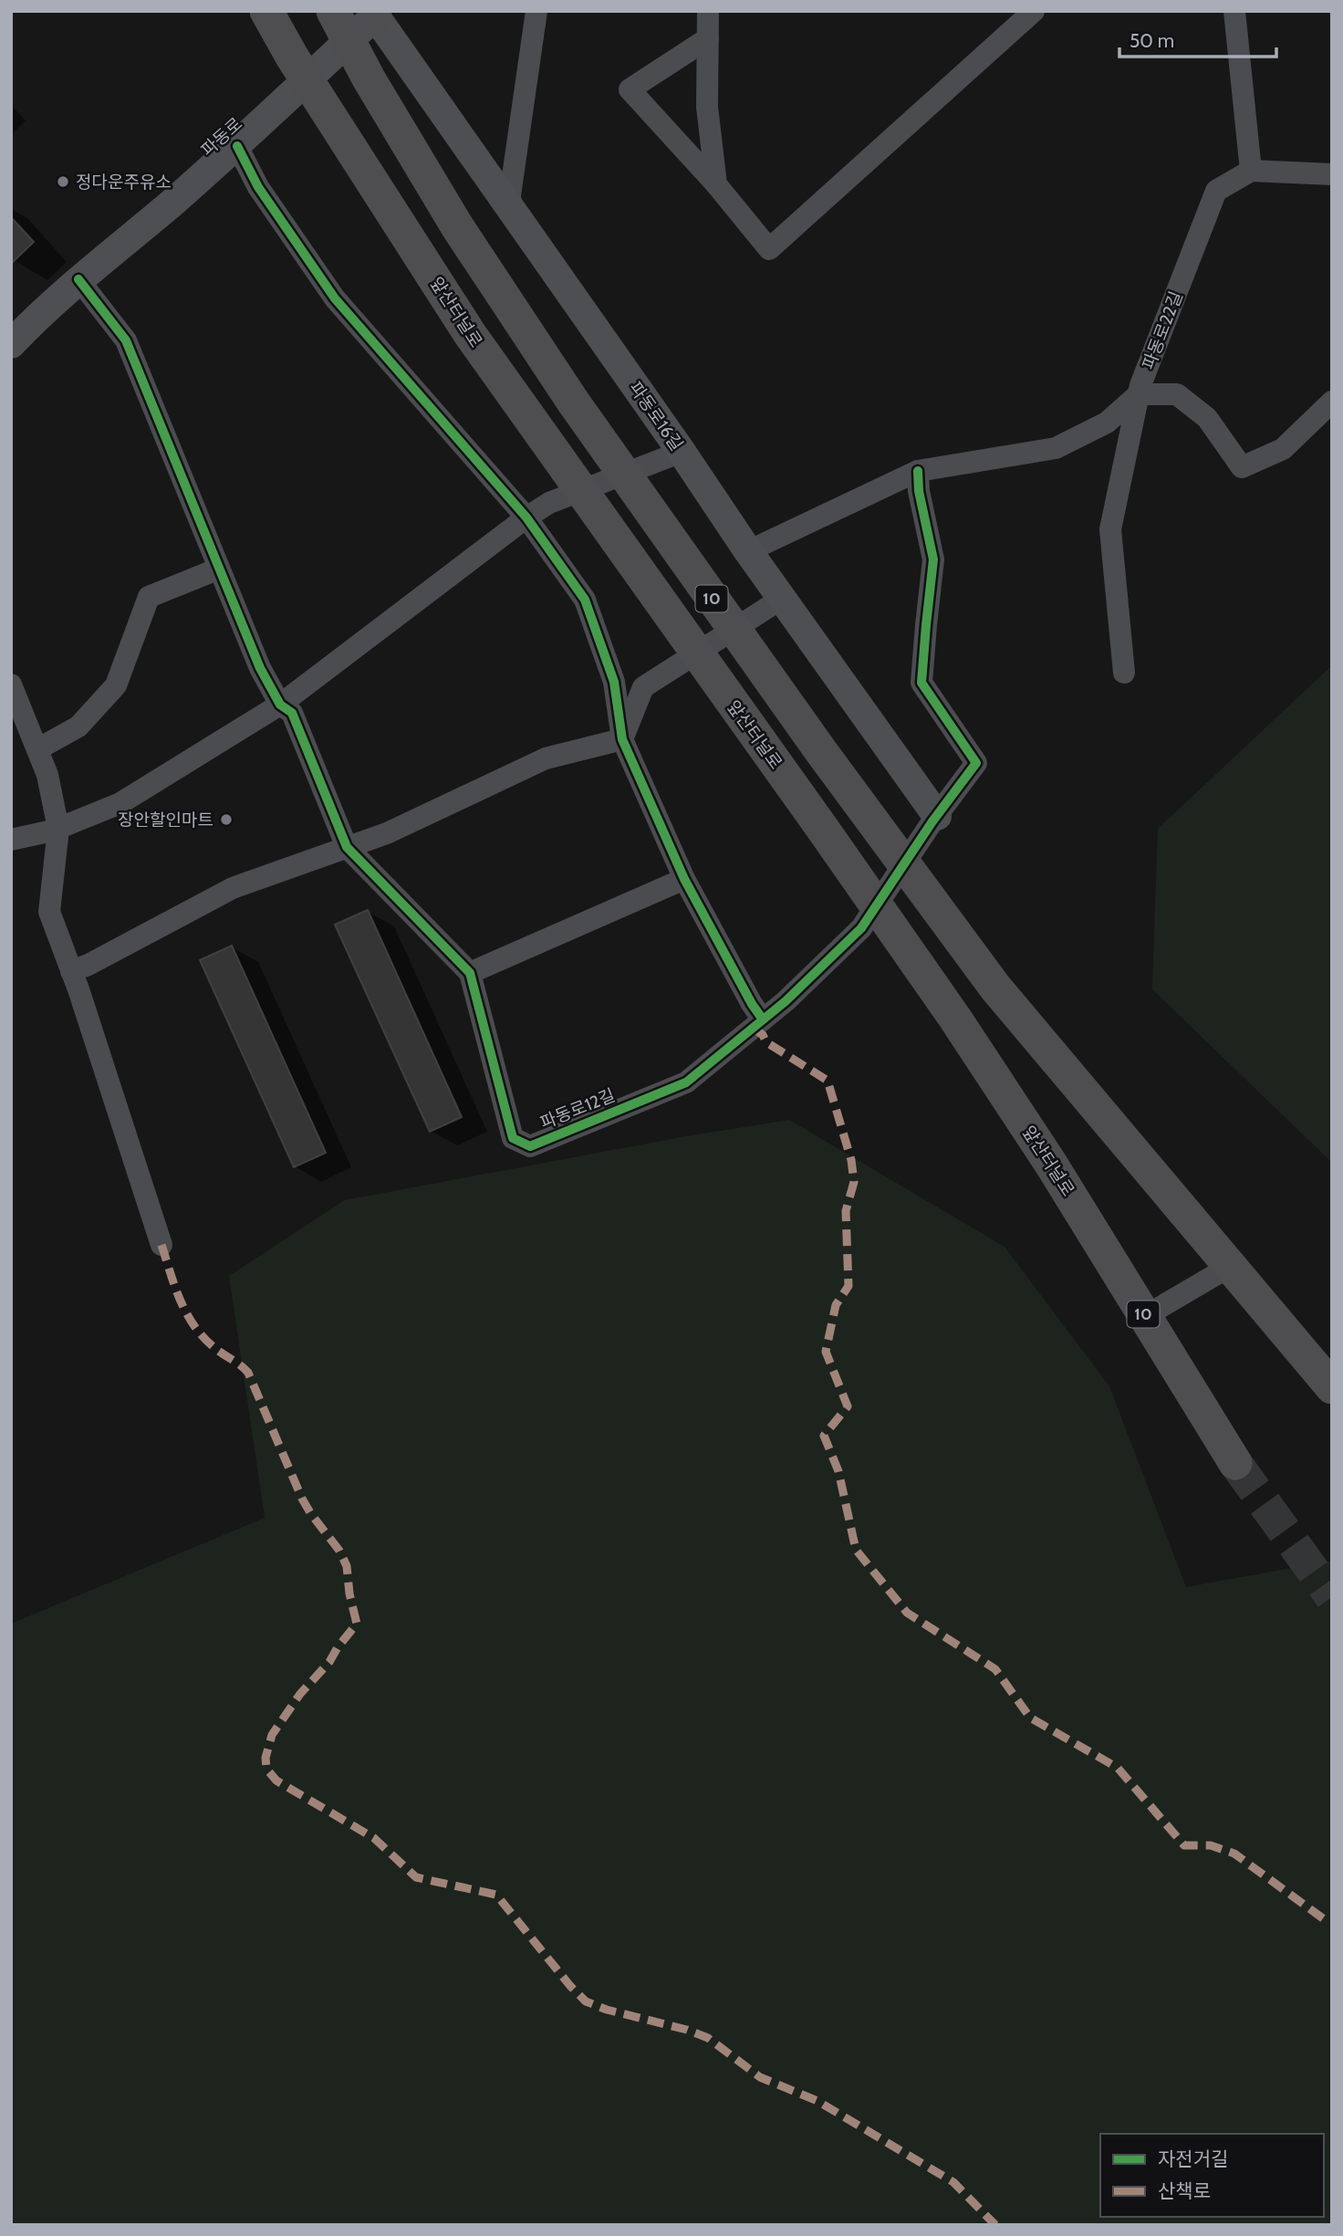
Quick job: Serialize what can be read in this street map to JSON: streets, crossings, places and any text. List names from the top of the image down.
{
  "streets": {
    "highway": ["앞산터널로", "10"],
    "main road": ["파동로", "파동로16길"],
    "street": ["파동로22길", "파동로12길"]
  },
  "crossings": [
    ["파동로", "파동로16길"],
    ["파동로", "파동로12길"]
  ],
  "places": ["정다운주유소", "장안할인마트"],
  "legend": ["자전거길", "산책로"],
  "scale_bar": "50 m"
}
